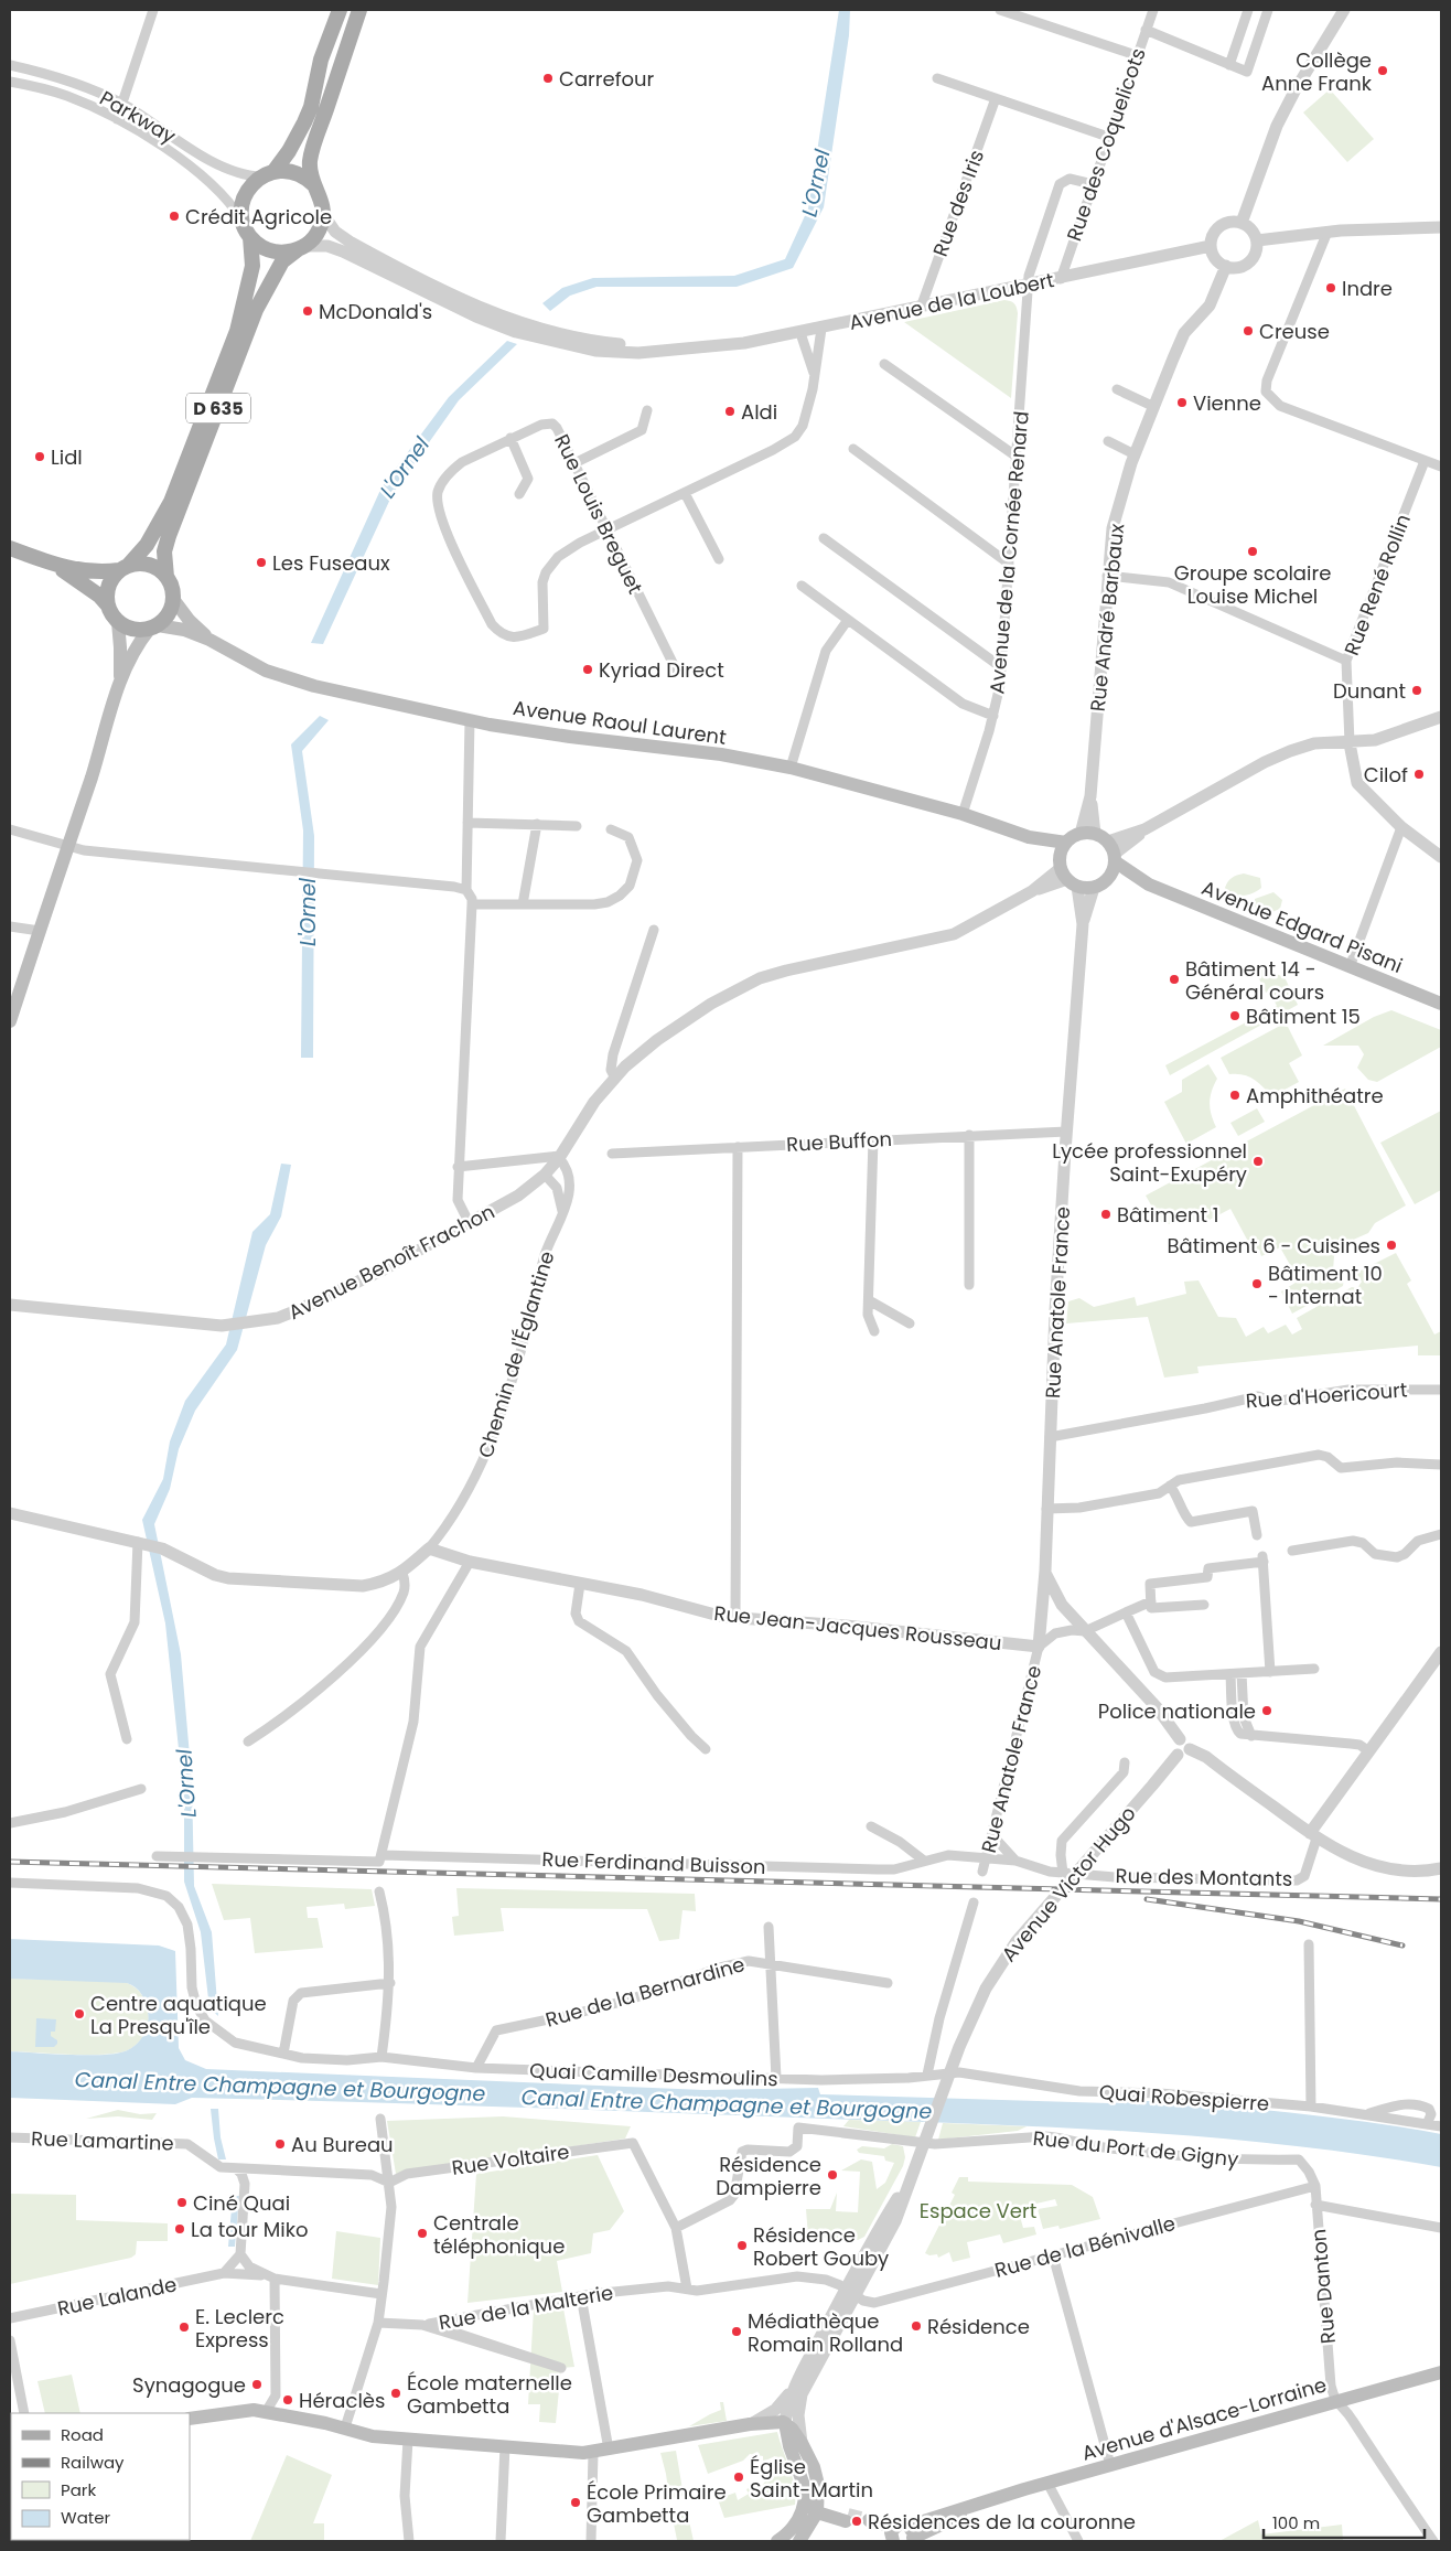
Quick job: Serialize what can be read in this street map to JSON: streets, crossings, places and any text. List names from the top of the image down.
{
  "streets": {
    "main road": [
      "D 635",
      "Avenue Raoul Laurent",
      "Avenue Edgard Pisani",
      "Avenue d'Alsace-Lorraine"
    ],
    "street": [
      "Parkway",
      "Rue des Coquelicots",
      "Rue des Iris",
      "Avenue de la Loubert",
      "Rue Louis Breguet",
      "Avenue de la Cornée Renard",
      "Rue René Rollin",
      "Rue André Barbaux",
      "Rue Buffon",
      "Avenue Benoît Frachon",
      "Rue Anatole France",
      "Chemin de l'Églantine",
      "Rue d'Hoericourt",
      "Rue Jean-Jacques Rousseau",
      "Rue Ferdinand Buisson",
      "Rue des Montants",
      "Avenue Victor Hugo",
      "Rue de la Bernardine",
      "Quai Camille Desmoulins",
      "Quai Robespierre",
      "Rue Lamartine",
      "Rue du Port de Gigny",
      "Rue Voltaire",
      "Rue de la Bénivalle",
      "Rue Danton",
      "Rue Lalande",
      "Rue de la Malterie"
    ]
  },
  "crossings": [
    ["Parkway", "Avenue de la Loubert"],
    ["Parkway", "D 635"],
    ["Rue des Coquelicots", "Avenue de la Loubert"],
    ["Rue des Coquelicots", "Avenue de la Cornée Renard"],
    ["Rue des Iris", "Avenue de la Loubert"],
    ["Avenue de la Loubert", "D 635"],
    ["Avenue de la Loubert", "Avenue de la Cornée Renard"],
    ["Avenue de la Loubert", "Rue André Barbaux"],
    ["D 635", "Avenue Raoul Laurent"],
    ["Avenue de la Cornée Renard", "Avenue Raoul Laurent"],
    ["Rue André Barbaux", "Avenue Raoul Laurent"],
    ["Rue André Barbaux", "Avenue Edgard Pisani"],
    ["Rue André Barbaux", "Avenue Benoît Frachon"],
    ["Rue André Barbaux", "Rue Anatole France"],
    ["Avenue Raoul Laurent", "Avenue Edgard Pisani"],
    ["Avenue Raoul Laurent", "Avenue Benoît Frachon"],
    ["Avenue Raoul Laurent", "Rue Anatole France"],
    ["Avenue Edgard Pisani", "Avenue Benoît Frachon"],
    ["Avenue Edgard Pisani", "Rue Anatole France"],
    ["Rue Buffon", "Rue Anatole France"],
    ["Avenue Benoît Frachon", "Rue Anatole France"],
    ["Avenue Benoît Frachon", "Chemin de l'Églantine"],
    ["Rue Anatole France", "Rue d'Hoericourt"],
    ["Rue Anatole France", "Rue Jean-Jacques Rousseau"],
    ["Rue Anatole France", "Rue Ferdinand Buisson"],
    ["Rue Anatole France", "Rue des Montants"],
    ["Chemin de l'Églantine", "Rue Jean-Jacques Rousseau"],
    ["Rue Ferdinand Buisson", "Rue des Montants"],
    ["Avenue Victor Hugo", "Quai Robespierre"],
    ["Avenue Victor Hugo", "Rue du Port de Gigny"],
    ["Avenue Victor Hugo", "Rue de la Bénivalle"],
    ["Avenue Victor Hugo", "Rue de la Malterie"],
    ["Rue de la Bernardine", "Quai Camille Desmoulins"],
    ["Quai Camille Desmoulins", "Quai Robespierre"],
    ["Rue Lamartine", "Rue Voltaire"],
    ["Rue du Port de Gigny", "Rue Voltaire"],
    ["Rue du Port de Gigny", "Rue Danton"],
    ["Rue de la Bénivalle", "Rue Danton"],
    ["Rue de la Bénivalle", "Rue de la Malterie"],
    ["Rue Danton", "Avenue d'Alsace-Lorraine"]
  ],
  "water": ["L'Ornel", "Canal Entre Champagne et Bourgogne"],
  "parks": ["Espace Vert"],
  "places": [
    "Collège Anne Frank",
    "Carrefour",
    "Crédit Agricole",
    "Indre",
    "McDonald's",
    "Creuse",
    "Vienne",
    "Aldi",
    "Lidl",
    "Groupe scolaire Louise Michel",
    "Les Fuseaux",
    "Kyriad Direct",
    "Dunant",
    "Cilof",
    "Bâtiment 14 - Général cours",
    "Bâtiment 15",
    "Amphithéatre",
    "Lycée professionnel Saint-Exupéry",
    "Bâtiment 1",
    "Bâtiment 6 - Cuisines",
    "Bâtiment 10 - Internat",
    "Police nationale",
    "Centre aquatique La Presqu'île",
    "Au Bureau",
    "Résidence Dampierre",
    "Ciné Quai",
    "La tour Miko",
    "Centrale téléphonique",
    "Résidence Robert Gouby",
    "Résidence",
    "E. Leclerc Express",
    "Médiathèque Romain Rolland",
    "Synagogue",
    "École maternelle Gambetta",
    "Héraclès",
    "Église Saint-Martin",
    "École Primaire Gambetta",
    "Résidences de la couronne"
  ],
  "legend": [
    "Road",
    "Railway",
    "Park",
    "Water"
  ],
  "scale_bar": "100 m"
}
